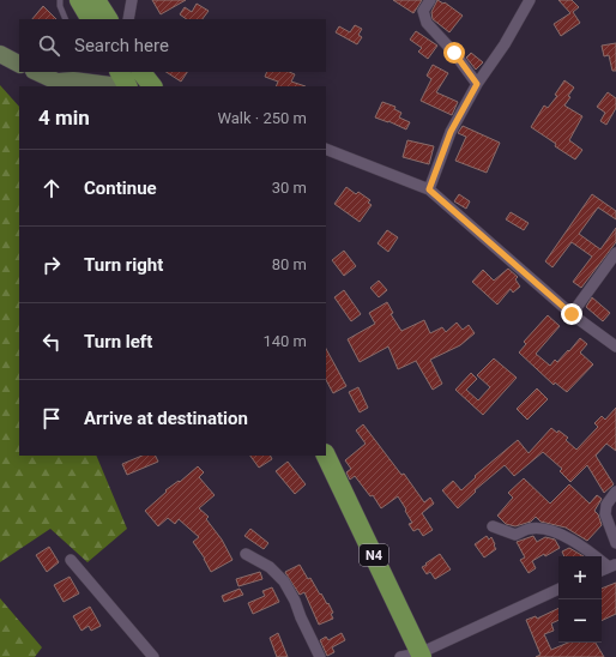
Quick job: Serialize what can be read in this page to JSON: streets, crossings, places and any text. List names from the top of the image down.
{
  "streets": {
    "highway": ["N4"]
  },
  "page": {
    "search": "Search here",
    "heading": ["4 min", "Walk · 250 m"],
    "list": [
      ["Continue", "30 m"],
      ["Turn right", "80 m"],
      ["Turn left", "140 m"],
      "Arrive at destination"
    ],
    "map_buttons": ["+", "−"]
  }
}
